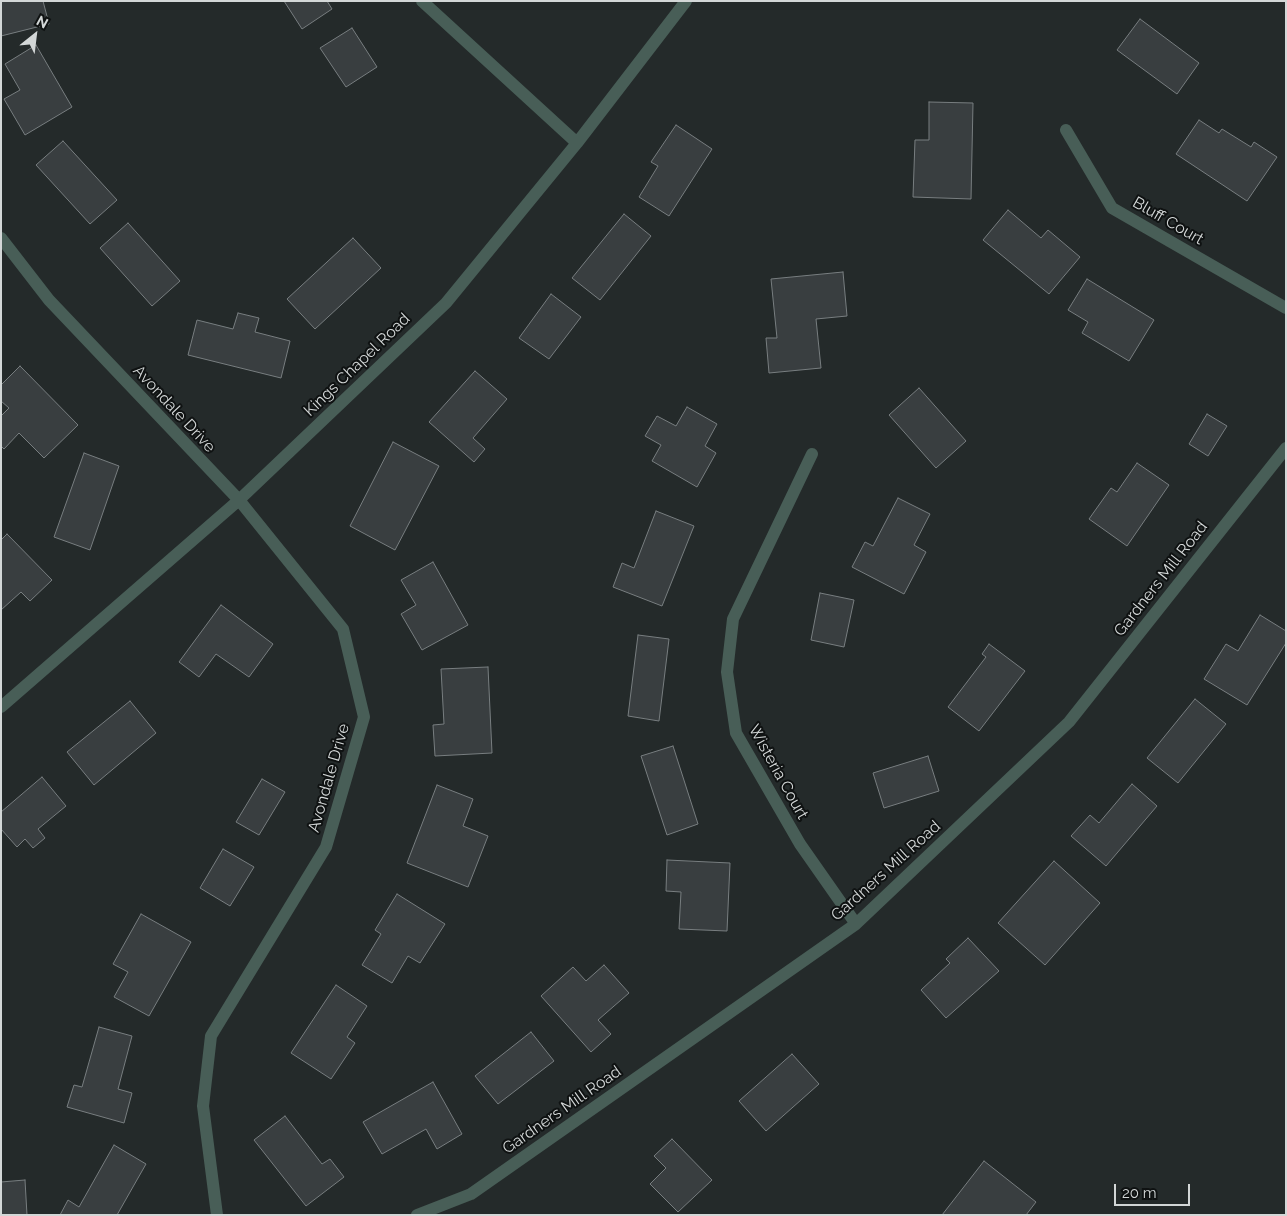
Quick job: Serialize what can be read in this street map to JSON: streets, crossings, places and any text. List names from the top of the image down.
{
  "streets": {
    "street": [
      "Bluff Court",
      "Kings Chapel Road",
      "Avondale Drive",
      "Gardners Mill Road",
      "Wisteria Court"
    ]
  },
  "crossings": [
    ["Kings Chapel Road", "Avondale Drive"],
    ["Gardners Mill Road", "Wisteria Court"]
  ],
  "scale_bar": "20 m",
  "north": "top right"
}
